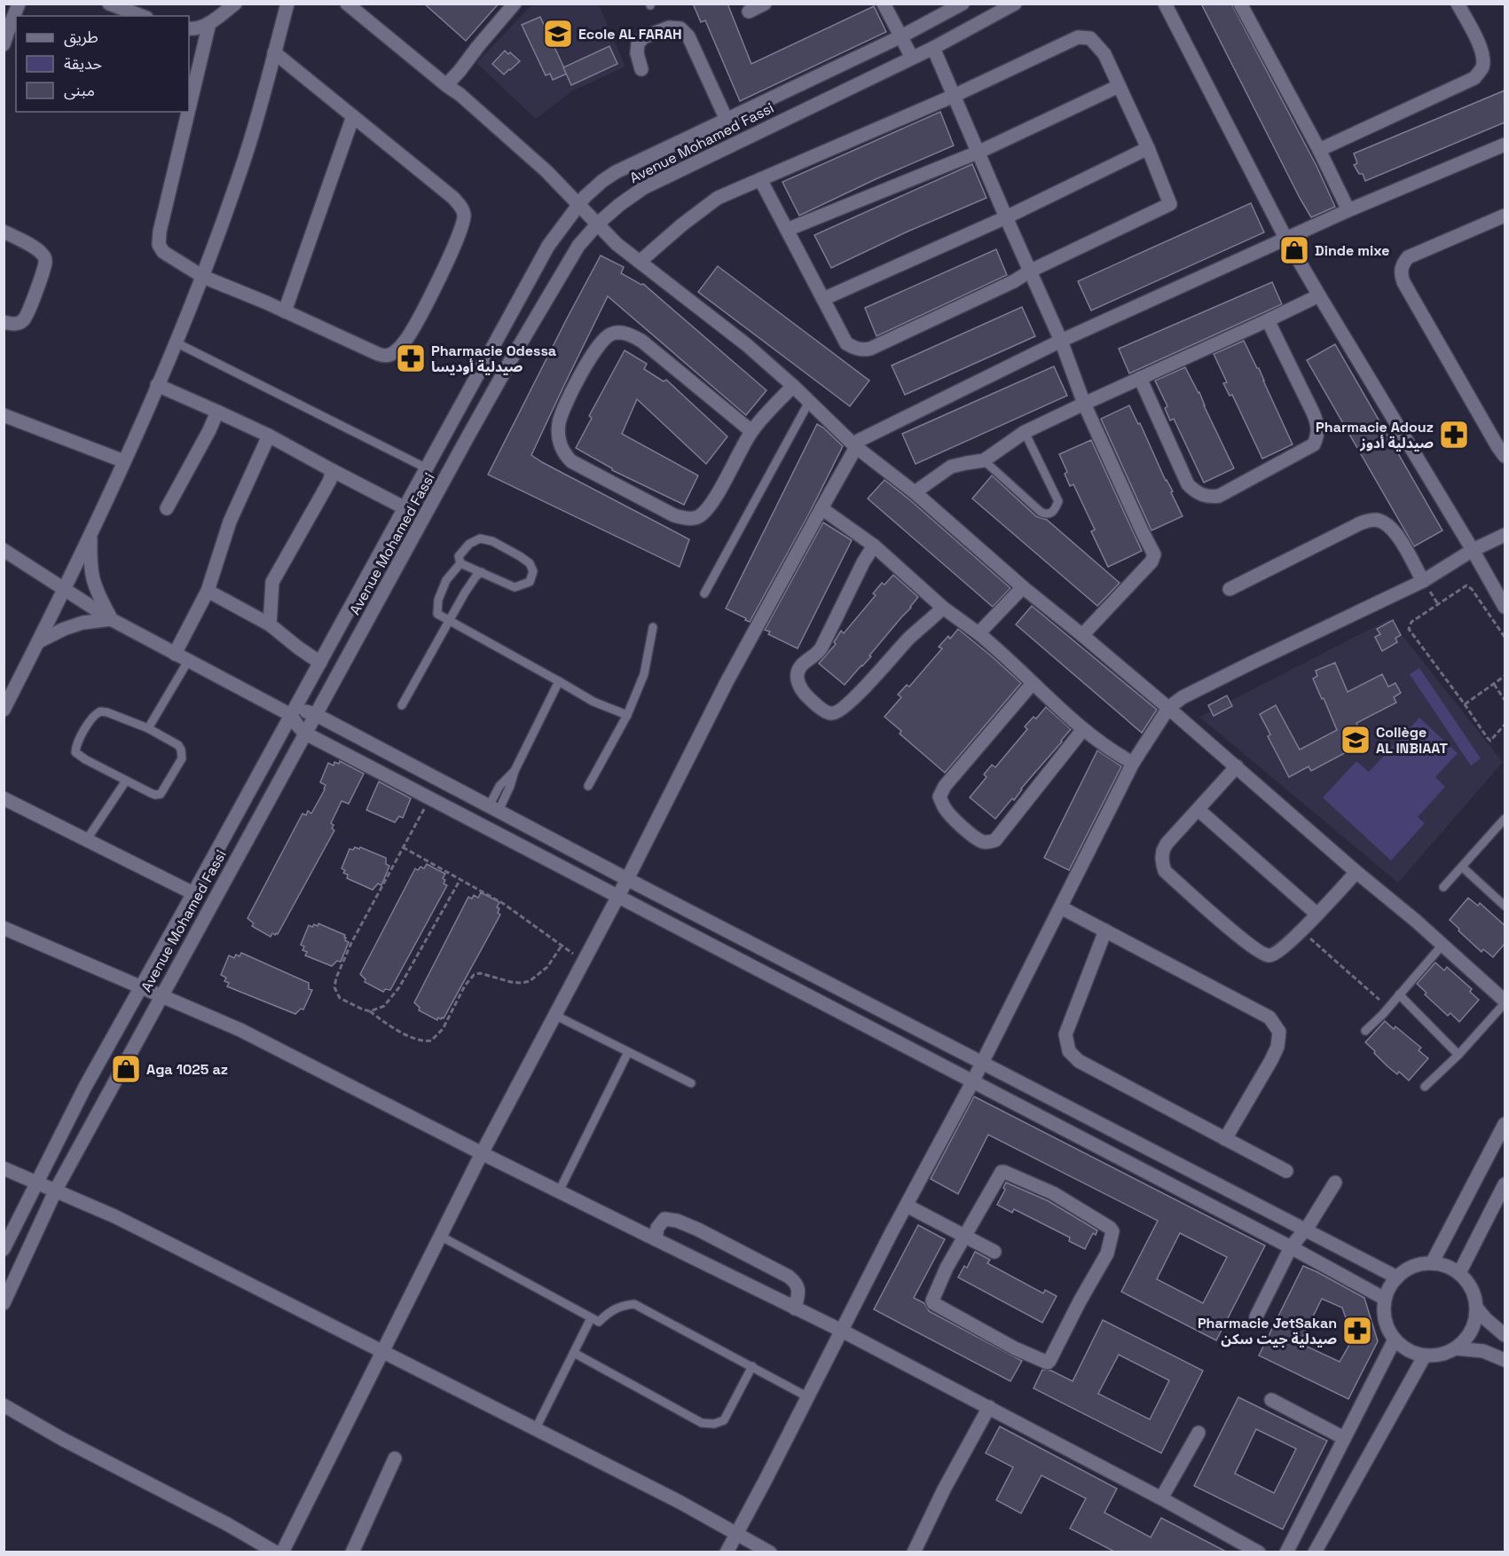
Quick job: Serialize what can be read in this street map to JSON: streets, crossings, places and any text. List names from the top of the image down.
{
  "streets": {
    "street": ["Avenue Mohamed Fassi"]
  },
  "places": {
    "school or university": ["Ecole AL FARAH", "Collège AL INBIAAT"],
    "shop": ["Dinde mixe", "Aga 1025 az"],
    "pharmacy": ["Pharmacie Odessa صيدلية أوديسا", "Pharmacie Adouz صيدلية أدوز", "Pharmacie JetSakan صيدلية جيت سكن"]
  },
  "legend": ["طريق", "حديقة", "مبنى"]
}
